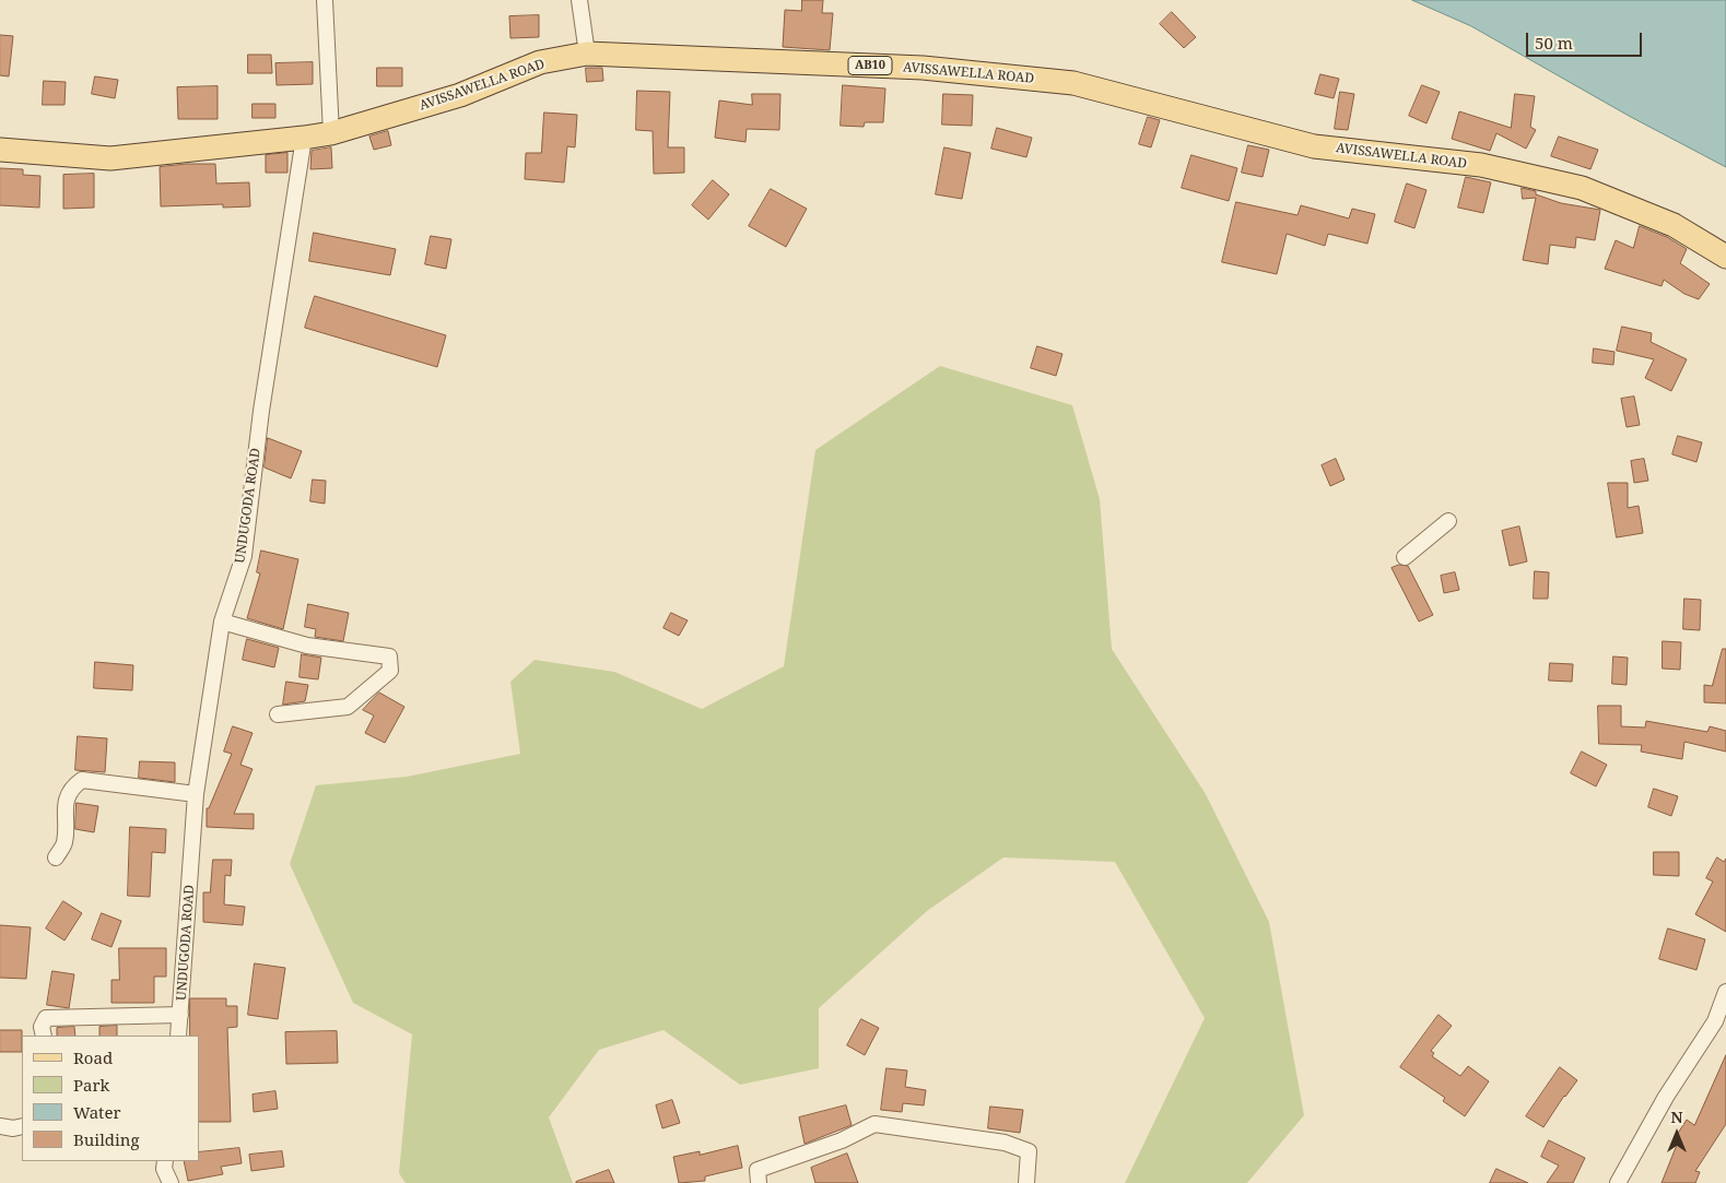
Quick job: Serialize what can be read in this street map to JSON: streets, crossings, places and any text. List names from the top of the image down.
{
  "streets": {
    "main road": ["AB10", "AVISSAWELLA ROAD"],
    "street": ["UNDUGODA ROAD"]
  },
  "crossings": [
    ["AVISSAWELLA ROAD", "UNDUGODA ROAD"]
  ],
  "legend": [
    "Road",
    "Park",
    "Water",
    "Building"
  ],
  "scale_bar": "50 m",
  "north": "top"
}
